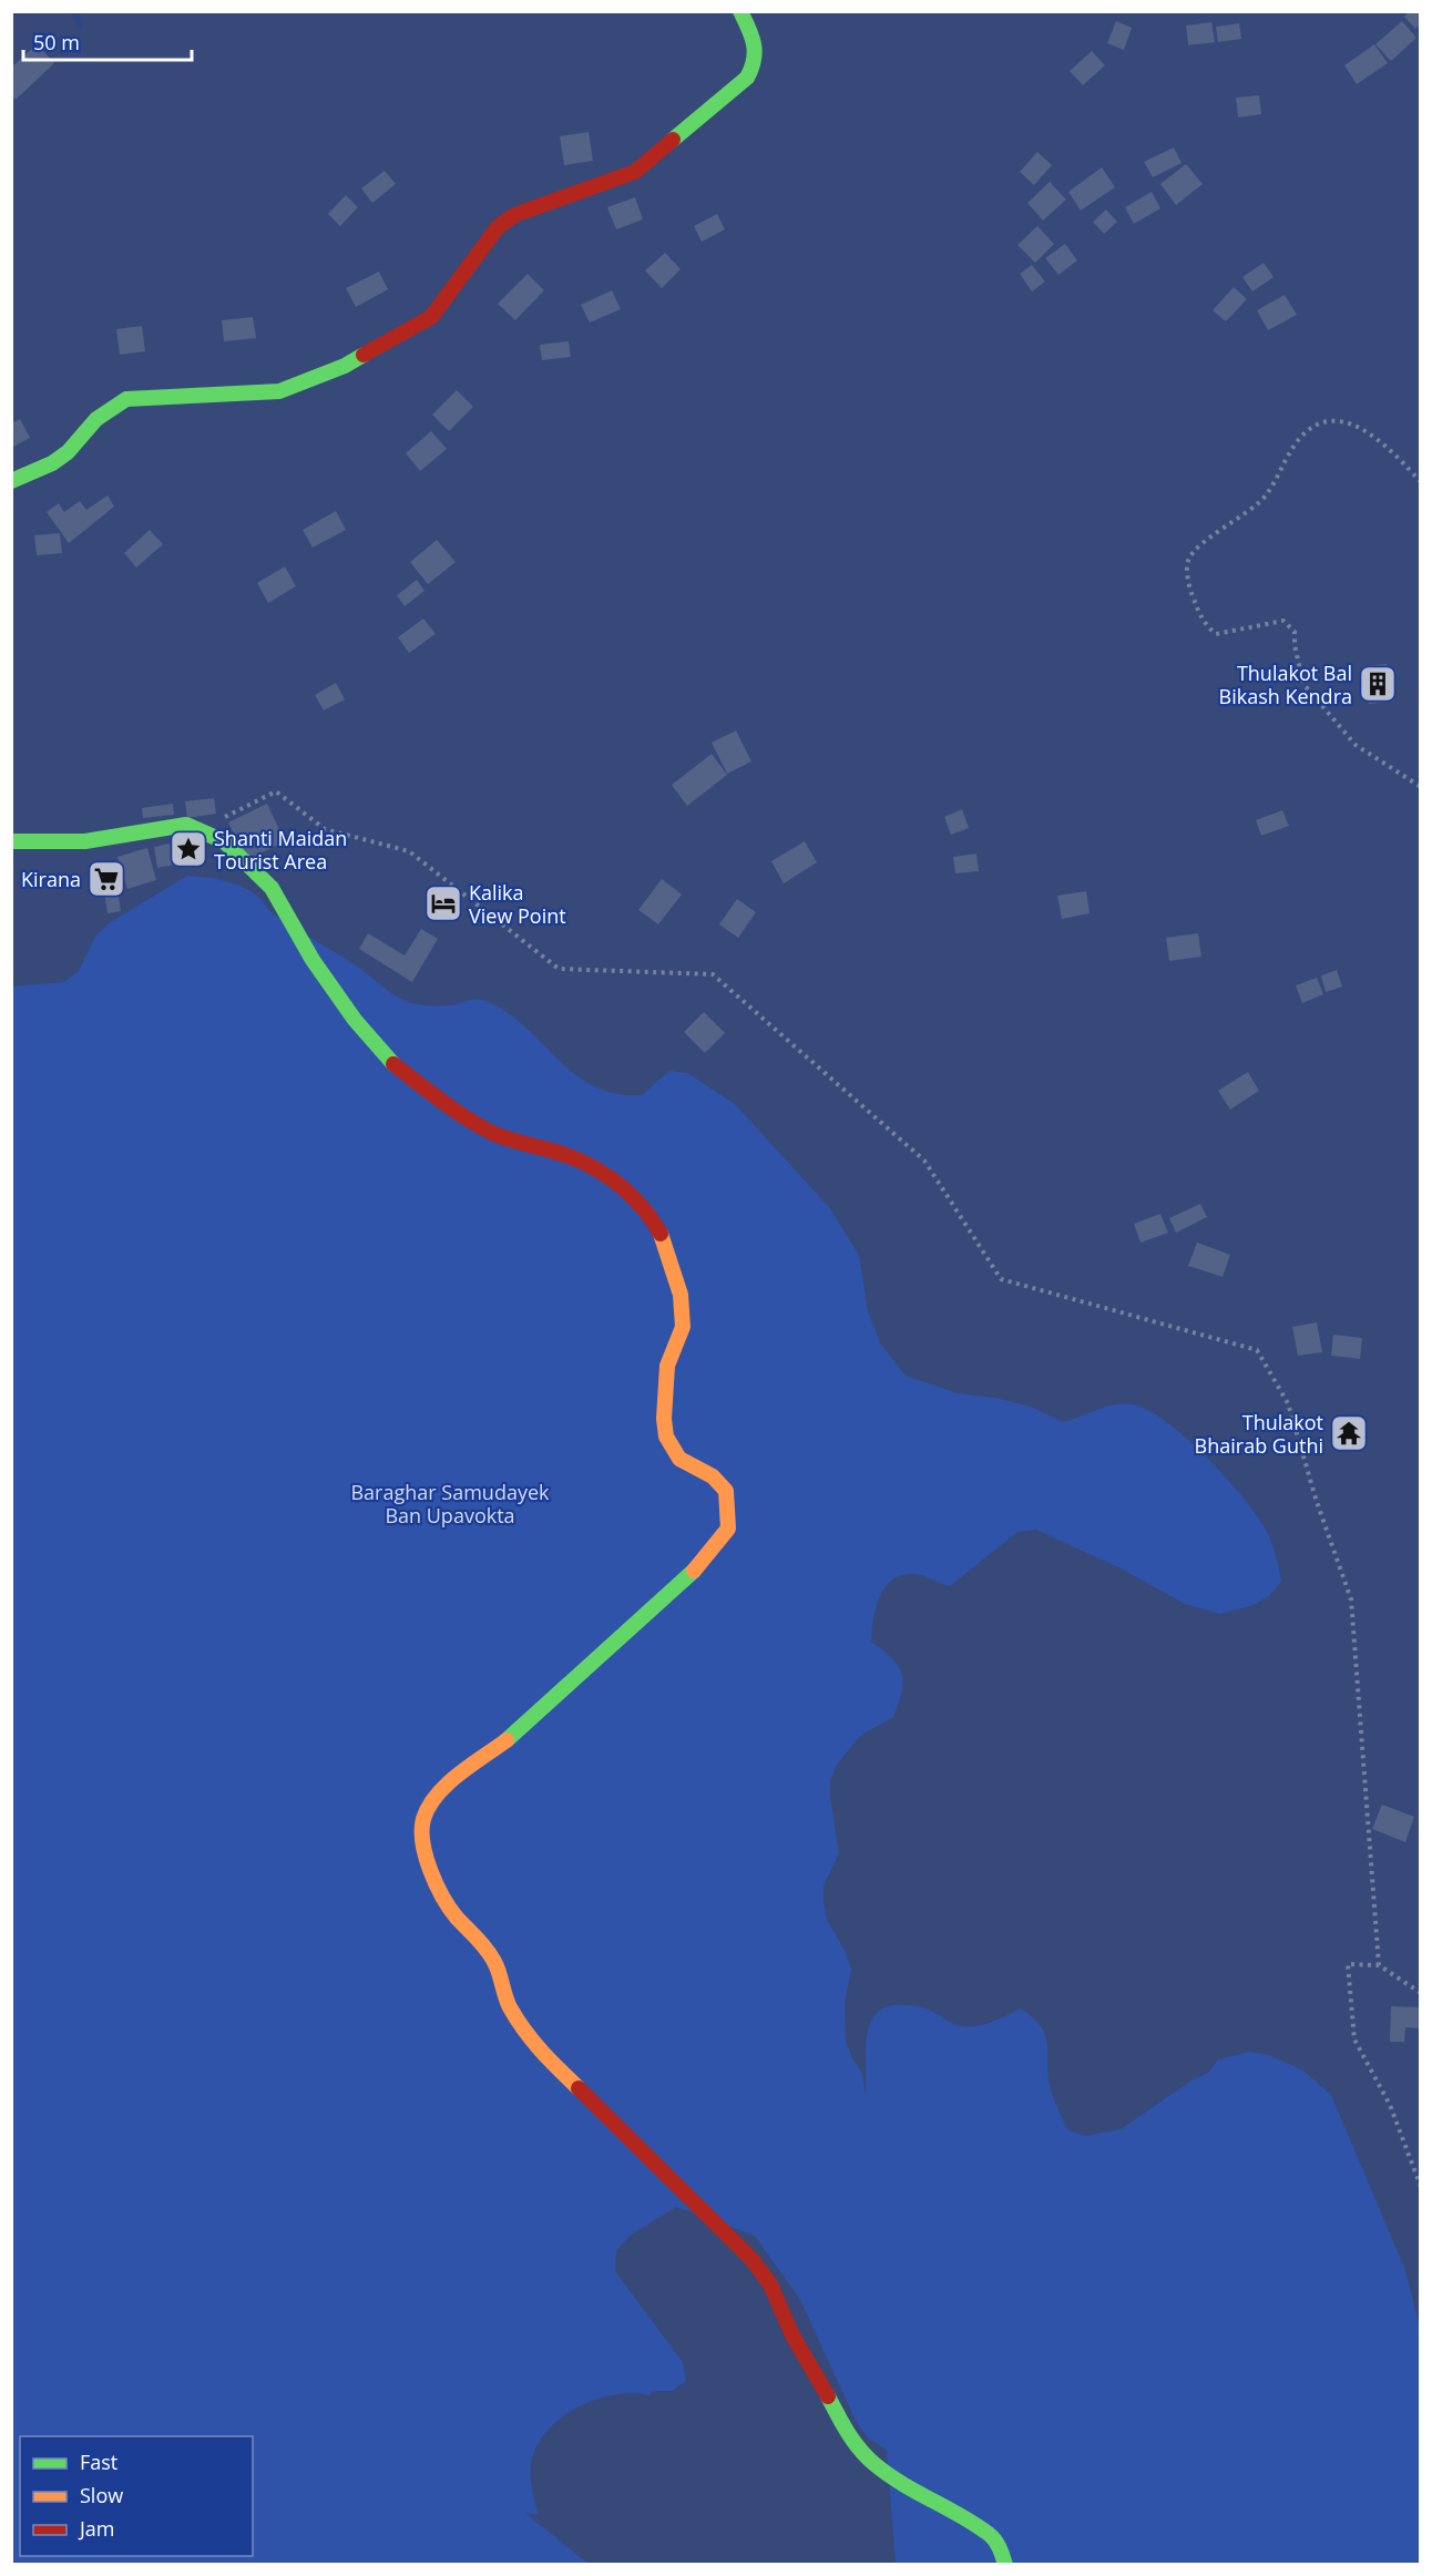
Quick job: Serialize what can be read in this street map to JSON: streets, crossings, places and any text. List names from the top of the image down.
{
  "parks": ["Baraghar Samudayek Ban Upavokta"],
  "places": {
    "building": ["Thulakot Bal Bikash Kendra"],
    "place": ["Shanti Maidan Tourist Area"],
    "supermarket": ["Kirana"],
    "hotel": ["Kalika View Point"],
    "temple": ["Thulakot Bhairab Guthi"]
  },
  "legend": ["Fast", "Slow", "Jam"],
  "scale_bar": "50 m"
}
